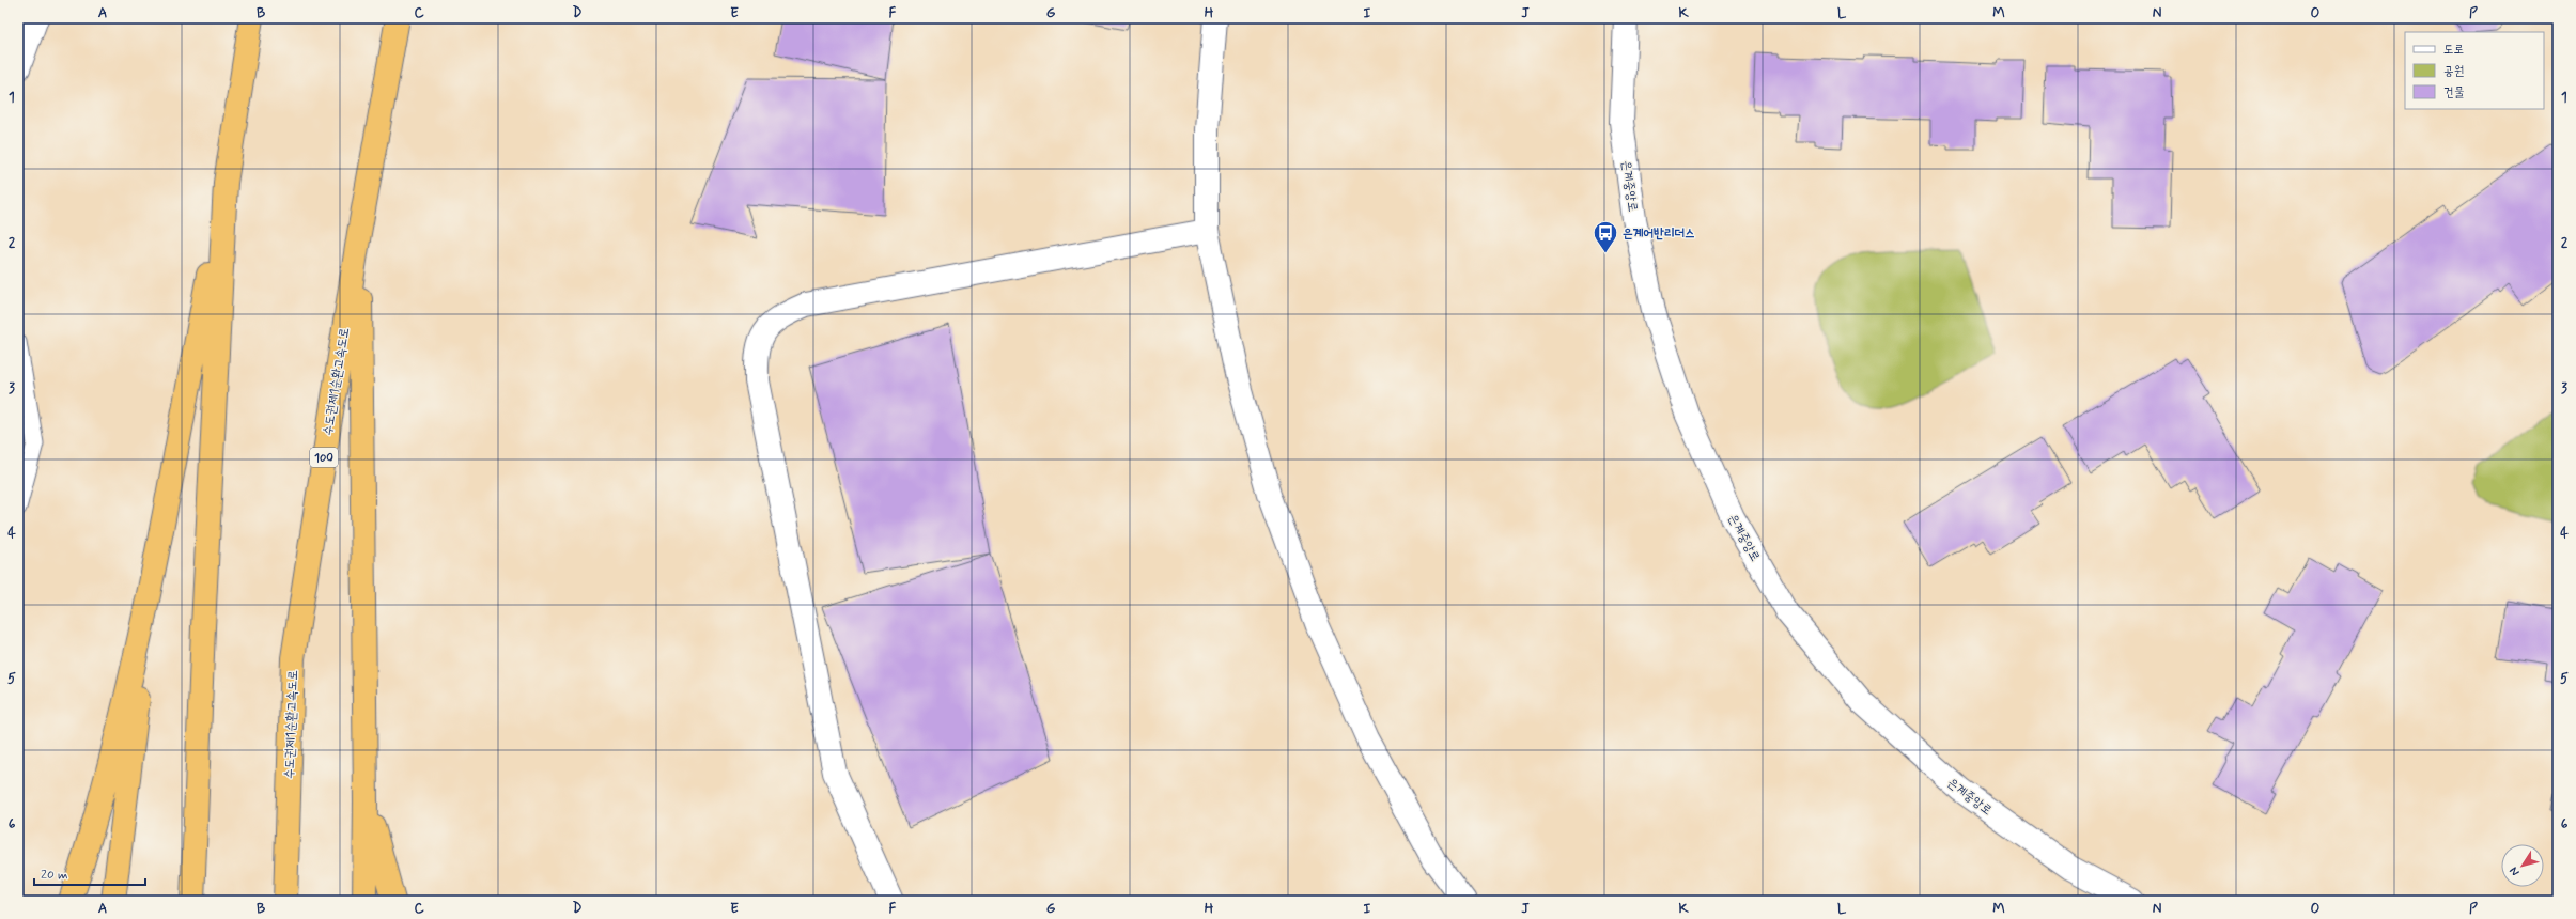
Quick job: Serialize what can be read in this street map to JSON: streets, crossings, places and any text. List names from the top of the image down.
{
  "streets": {
    "highway": ["수도권제1순환고속도로", "100"],
    "street": ["은계중앙로"]
  },
  "places": {
    "bus stop": ["은계어반리더스"]
  },
  "legend": ["도로", "공원", "건물"],
  "scale_bar": "20 m",
  "north": "bottom left",
  "grid": {
    "columns": [
      "A",
      "B",
      "C",
      "D",
      "E",
      "F",
      "G",
      "H",
      "I",
      "J",
      "K",
      "L",
      "M",
      "N",
      "O",
      "P"
    ],
    "rows": [
      "1",
      "2",
      "3",
      "4",
      "5",
      "6"
    ]
  }
}
